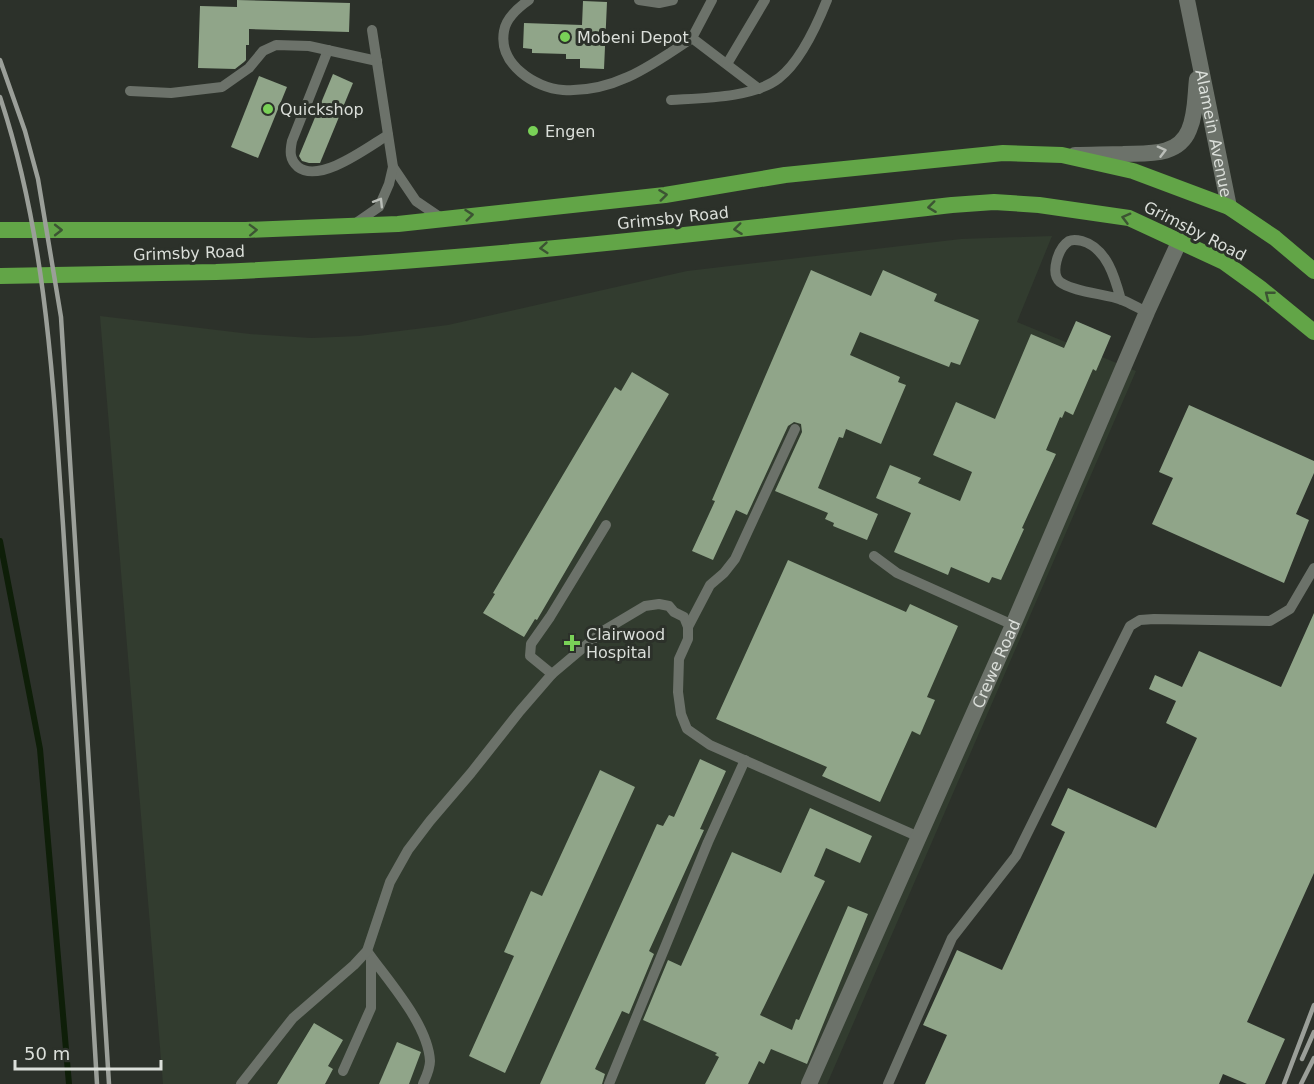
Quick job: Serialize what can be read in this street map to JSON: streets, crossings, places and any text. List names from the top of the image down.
{
  "streets": {
    "highway": ["Grimsby Road"],
    "street": ["Alamein Avenue", "Crewe Road"]
  },
  "crossings": [
    ["Alamein Avenue", "Grimsby Road"],
    ["Grimsby Road", "Crewe Road"]
  ],
  "one_way": ["Alamein Avenue"],
  "places": {
    "other": ["Mobeni Depot", "Quickshop", "Engen"],
    "health": ["Clairwood Hospital"]
  },
  "scale_bar": "50 m"
}
